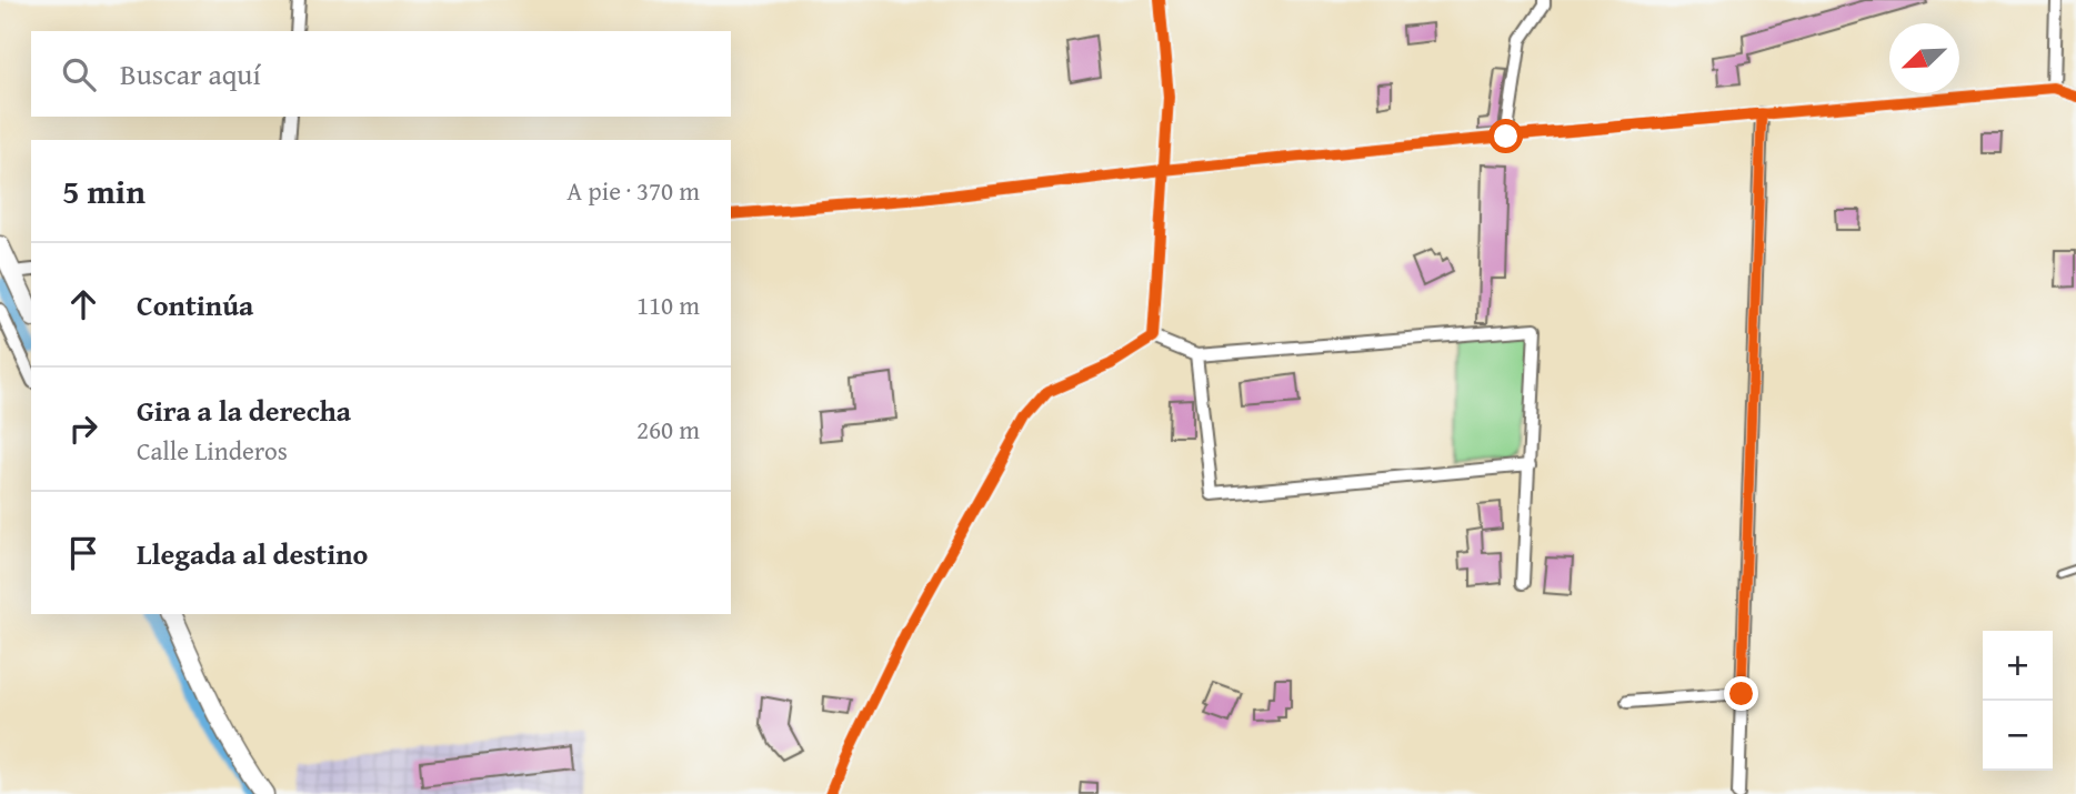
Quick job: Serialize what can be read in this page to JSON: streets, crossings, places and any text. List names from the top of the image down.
{
  "north": "bottom left",
  "page": {
    "search": "Buscar aquí",
    "heading": ["5 min", "A pie · 370 m"],
    "list": [
      ["Continúa", "110 m"],
      ["Gira a la derecha", "Calle Linderos", "260 m"],
      "Llegada al destino"
    ],
    "map_buttons": ["+", "−"]
  }
}
